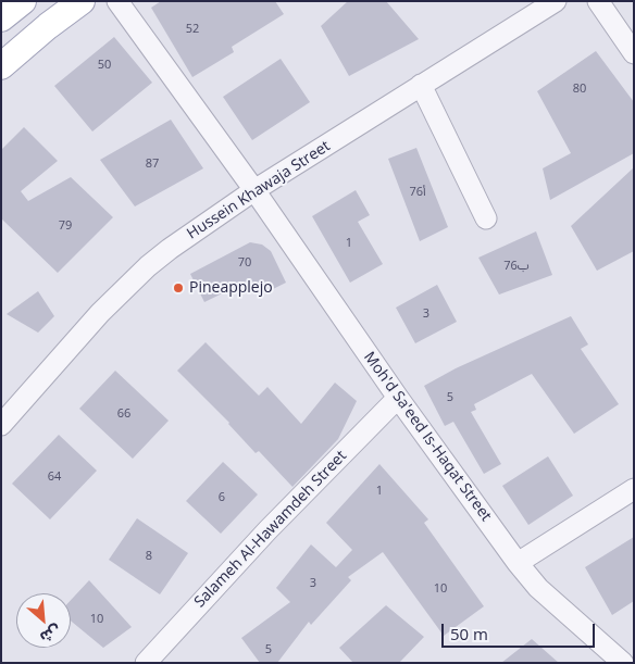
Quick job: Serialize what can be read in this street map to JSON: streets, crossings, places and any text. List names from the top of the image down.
{
  "streets": {
    "street": ["Hussein Khawaja Street", "Moh'd Sa'eed Is-Haqat Street", "Salameh Al-Hawamdeh Street"]
  },
  "crossings": [
    ["Hussein Khawaja Street", "Moh'd Sa'eed Is-Haqat Street"],
    ["Moh'd Sa'eed Is-Haqat Street", "Salameh Al-Hawamdeh Street"]
  ],
  "places": ["Pineapplejo"],
  "house_numbers": [
    "52",
    "50",
    "80",
    "87",
    "76أ",
    "79",
    "1",
    "70",
    "76ب",
    "3",
    "5",
    "66",
    "64",
    "1",
    "6",
    "8",
    "3",
    "10",
    "10",
    "5"
  ],
  "scale_bar": "50 m",
  "north": "bottom right"
}
